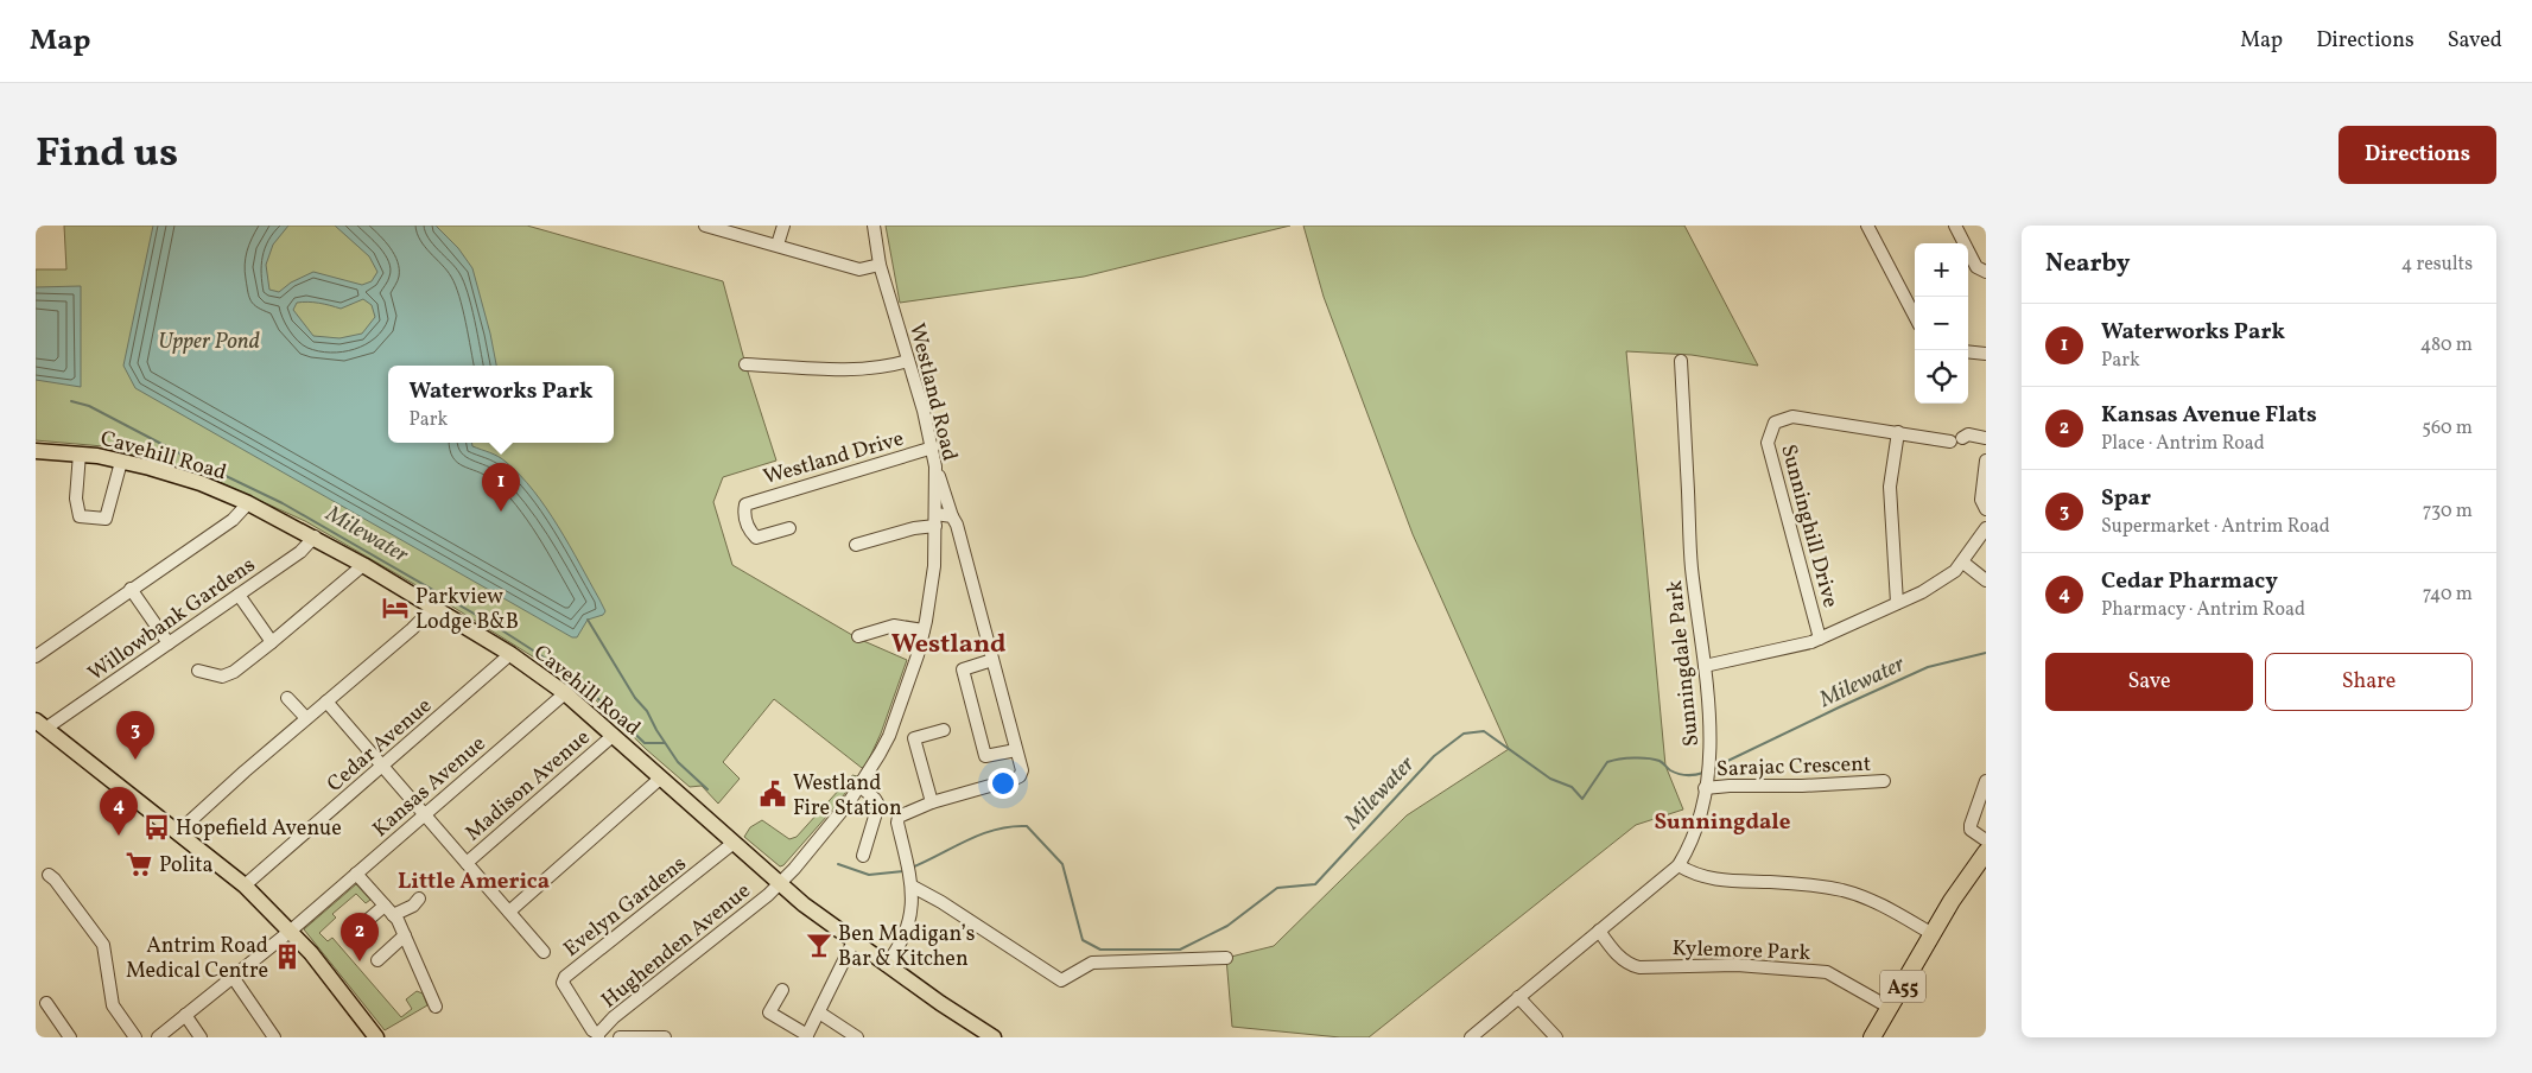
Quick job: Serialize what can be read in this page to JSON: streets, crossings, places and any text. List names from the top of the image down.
{
  "streets": {
    "highway": ["A55"],
    "main road": ["Cavehill Road"],
    "street": [
      "Westland Road",
      "Westland Drive",
      "Sunninghill Drive",
      "Willowbank Gardens",
      "Sunningdale Park",
      "Cedar Avenue",
      "Sarajac Crescent",
      "Madison Avenue",
      "Kansas Avenue",
      "Evelyn Gardens",
      "Hughenden Avenue",
      "Kylemore Park"
    ]
  },
  "crossings": [
    ["Westland Road", "Cavehill Road"],
    ["Westland Road", "Westland Drive"],
    ["Westland Road", "Hughenden Avenue"],
    ["Cavehill Road", "Willowbank Gardens"],
    ["Cavehill Road", "Cedar Avenue"],
    ["Cavehill Road", "Madison Avenue"],
    ["Cavehill Road", "Kansas Avenue"],
    ["Cavehill Road", "Evelyn Gardens"],
    ["Cavehill Road", "Hughenden Avenue"],
    ["Sunningdale Park", "Sarajac Crescent"],
    ["Sunningdale Park", "Kylemore Park"],
    ["Evelyn Gardens", "Hughenden Avenue"],
    ["Kylemore Park", "A55"]
  ],
  "districts": ["Westland", "Sunningdale", "Little America"],
  "water": ["Upper Pond", "Milewater"],
  "places": {
    "hotel": ["Parkview Lodge B&B"],
    "public building": ["Westland Fire Station"],
    "bus stop": ["Hopefield Avenue"],
    "supermarket": ["Polita"],
    "bar": ["Ben Madigan’s Bar & Kitchen"],
    "building": ["Antrim Road Medical Centre"]
  },
  "page": {
    "header": "Map",
    "nav": ["Map", "Directions", "Saved"],
    "title": "Find us",
    "buttons": [
      "Directions",
      ["Save", "Share"]
    ],
    "heading": ["Nearby", "4 results"],
    "map_buttons": ["+", "−"],
    "list": [
      {
        "mark": "1",
        "name": "Waterworks Park",
        "note": "Park",
        "value": "480 m"
      },
      {
        "mark": "2",
        "name": "Kansas Avenue Flats",
        "note": "Place · Antrim Road",
        "value": "560 m"
      },
      {
        "mark": "3",
        "name": "Spar",
        "note": "Supermarket · Antrim Road",
        "value": "730 m"
      },
      {
        "mark": "4",
        "name": "Cedar Pharmacy",
        "note": "Pharmacy · Antrim Road",
        "value": "740 m"
      }
    ],
    "popup": ["Waterworks Park", "Park"],
    "pins": [
      "1",
      "3",
      "4",
      "2"
    ]
  }
}
